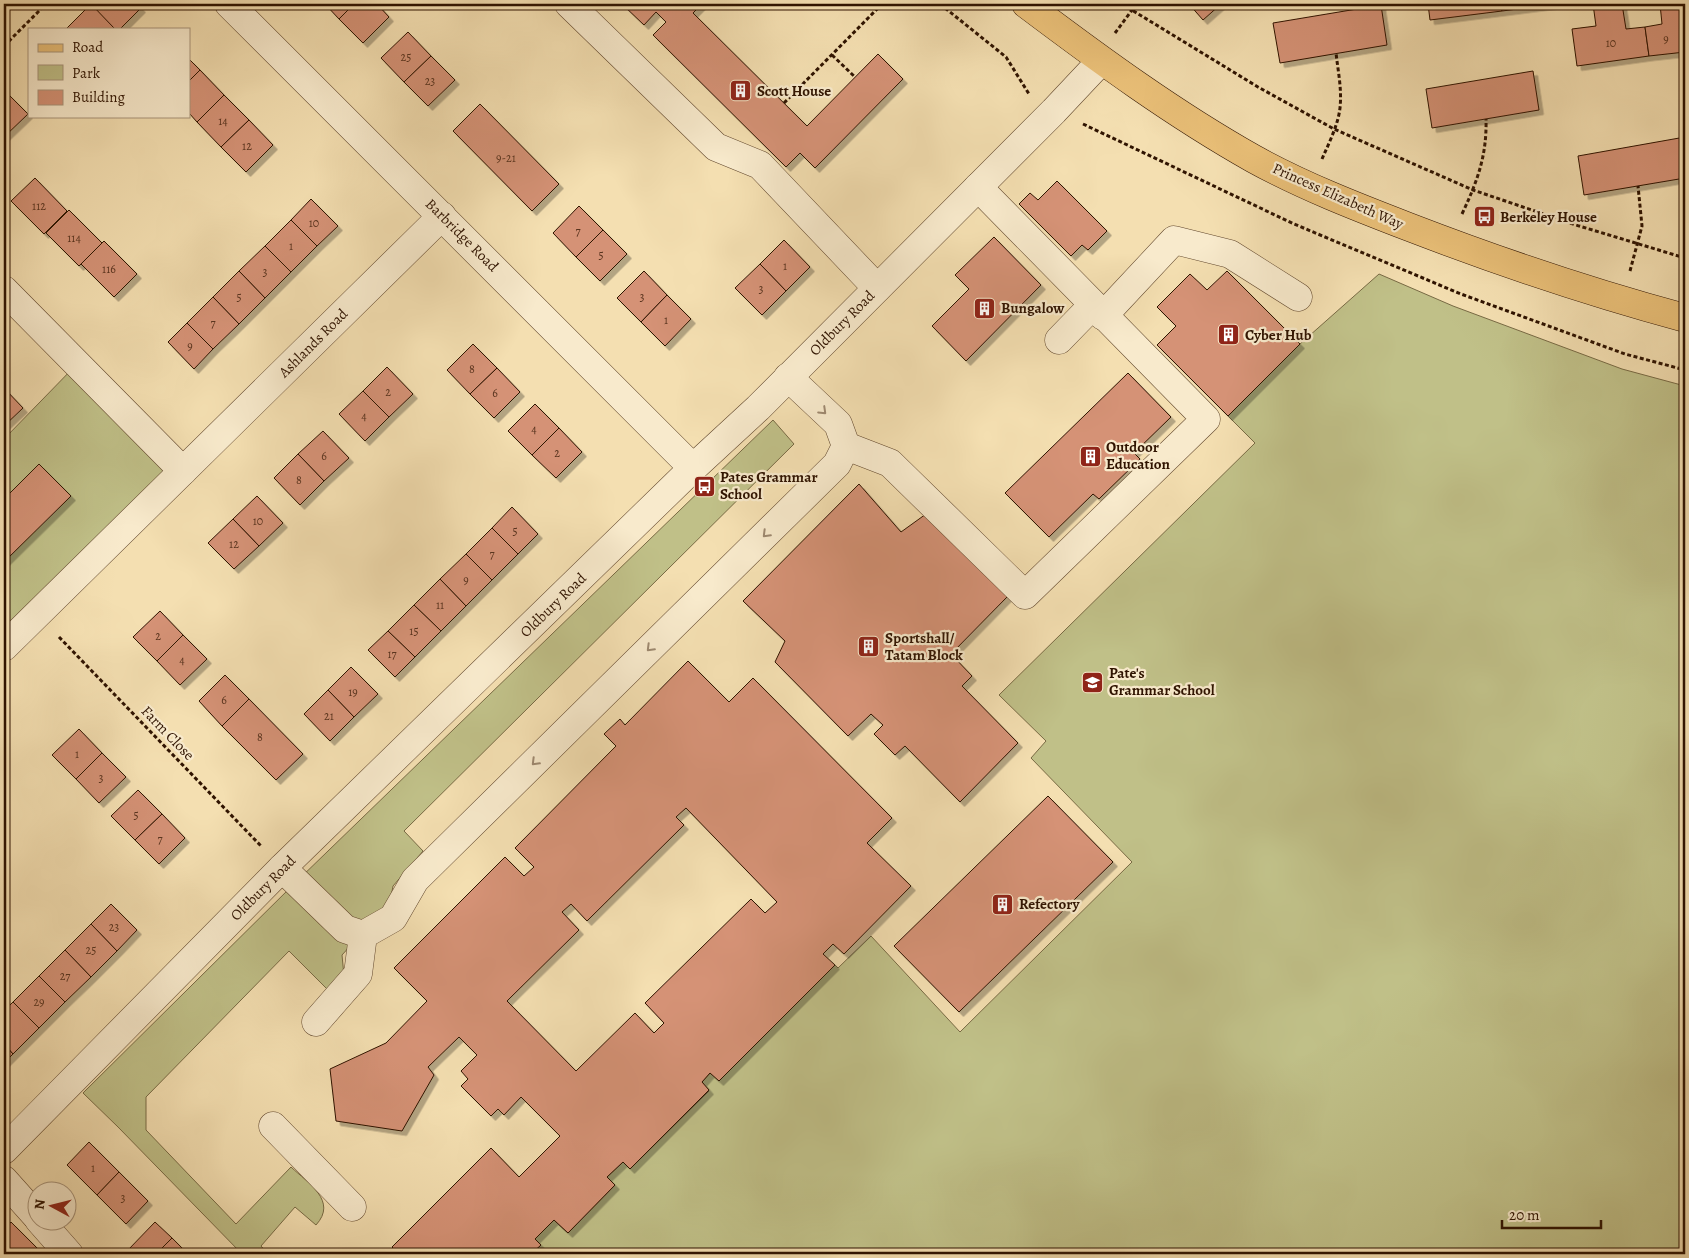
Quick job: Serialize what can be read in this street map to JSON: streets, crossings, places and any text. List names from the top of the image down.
{
  "streets": {
    "main road": ["Princess Elizabeth Way"],
    "street": ["Barbridge Road", "Oldbury Road", "Ashlands Road"],
    "path": ["Farm Close"]
  },
  "crossings": [
    ["Princess Elizabeth Way", "Oldbury Road"],
    ["Barbridge Road", "Oldbury Road"],
    ["Barbridge Road", "Ashlands Road"],
    ["Oldbury Road", "Farm Close"],
    ["Ashlands Road", "Farm Close"]
  ],
  "places": {
    "building": [
      "Scott House",
      "Bungalow",
      "Cyber Hub",
      "Outdoor Education",
      "Sportshall/ Tatam Block",
      "Refectory"
    ],
    "bus stop": ["Berkeley House", "Pates Grammar School"],
    "school or university": ["Pate's Grammar School"]
  },
  "house_numbers": [
    "9",
    "10",
    "25",
    "23",
    "14",
    "12",
    "9-21",
    "112",
    "10",
    "7",
    "114",
    "1",
    "5",
    "1",
    "116",
    "3",
    "3",
    "5",
    "3",
    "1",
    "7",
    "9",
    "8",
    "2",
    "6",
    "4",
    "4",
    "2",
    "6",
    "8",
    "10",
    "5",
    "12",
    "7",
    "9",
    "11",
    "15",
    "2",
    "17",
    "4",
    "19",
    "6",
    "21",
    "8",
    "1",
    "3",
    "5",
    "7",
    "23",
    "25",
    "27",
    "29",
    "1",
    "3"
  ],
  "legend": ["Road", "Park", "Building"],
  "scale_bar": "20 m",
  "north": "left"
}
